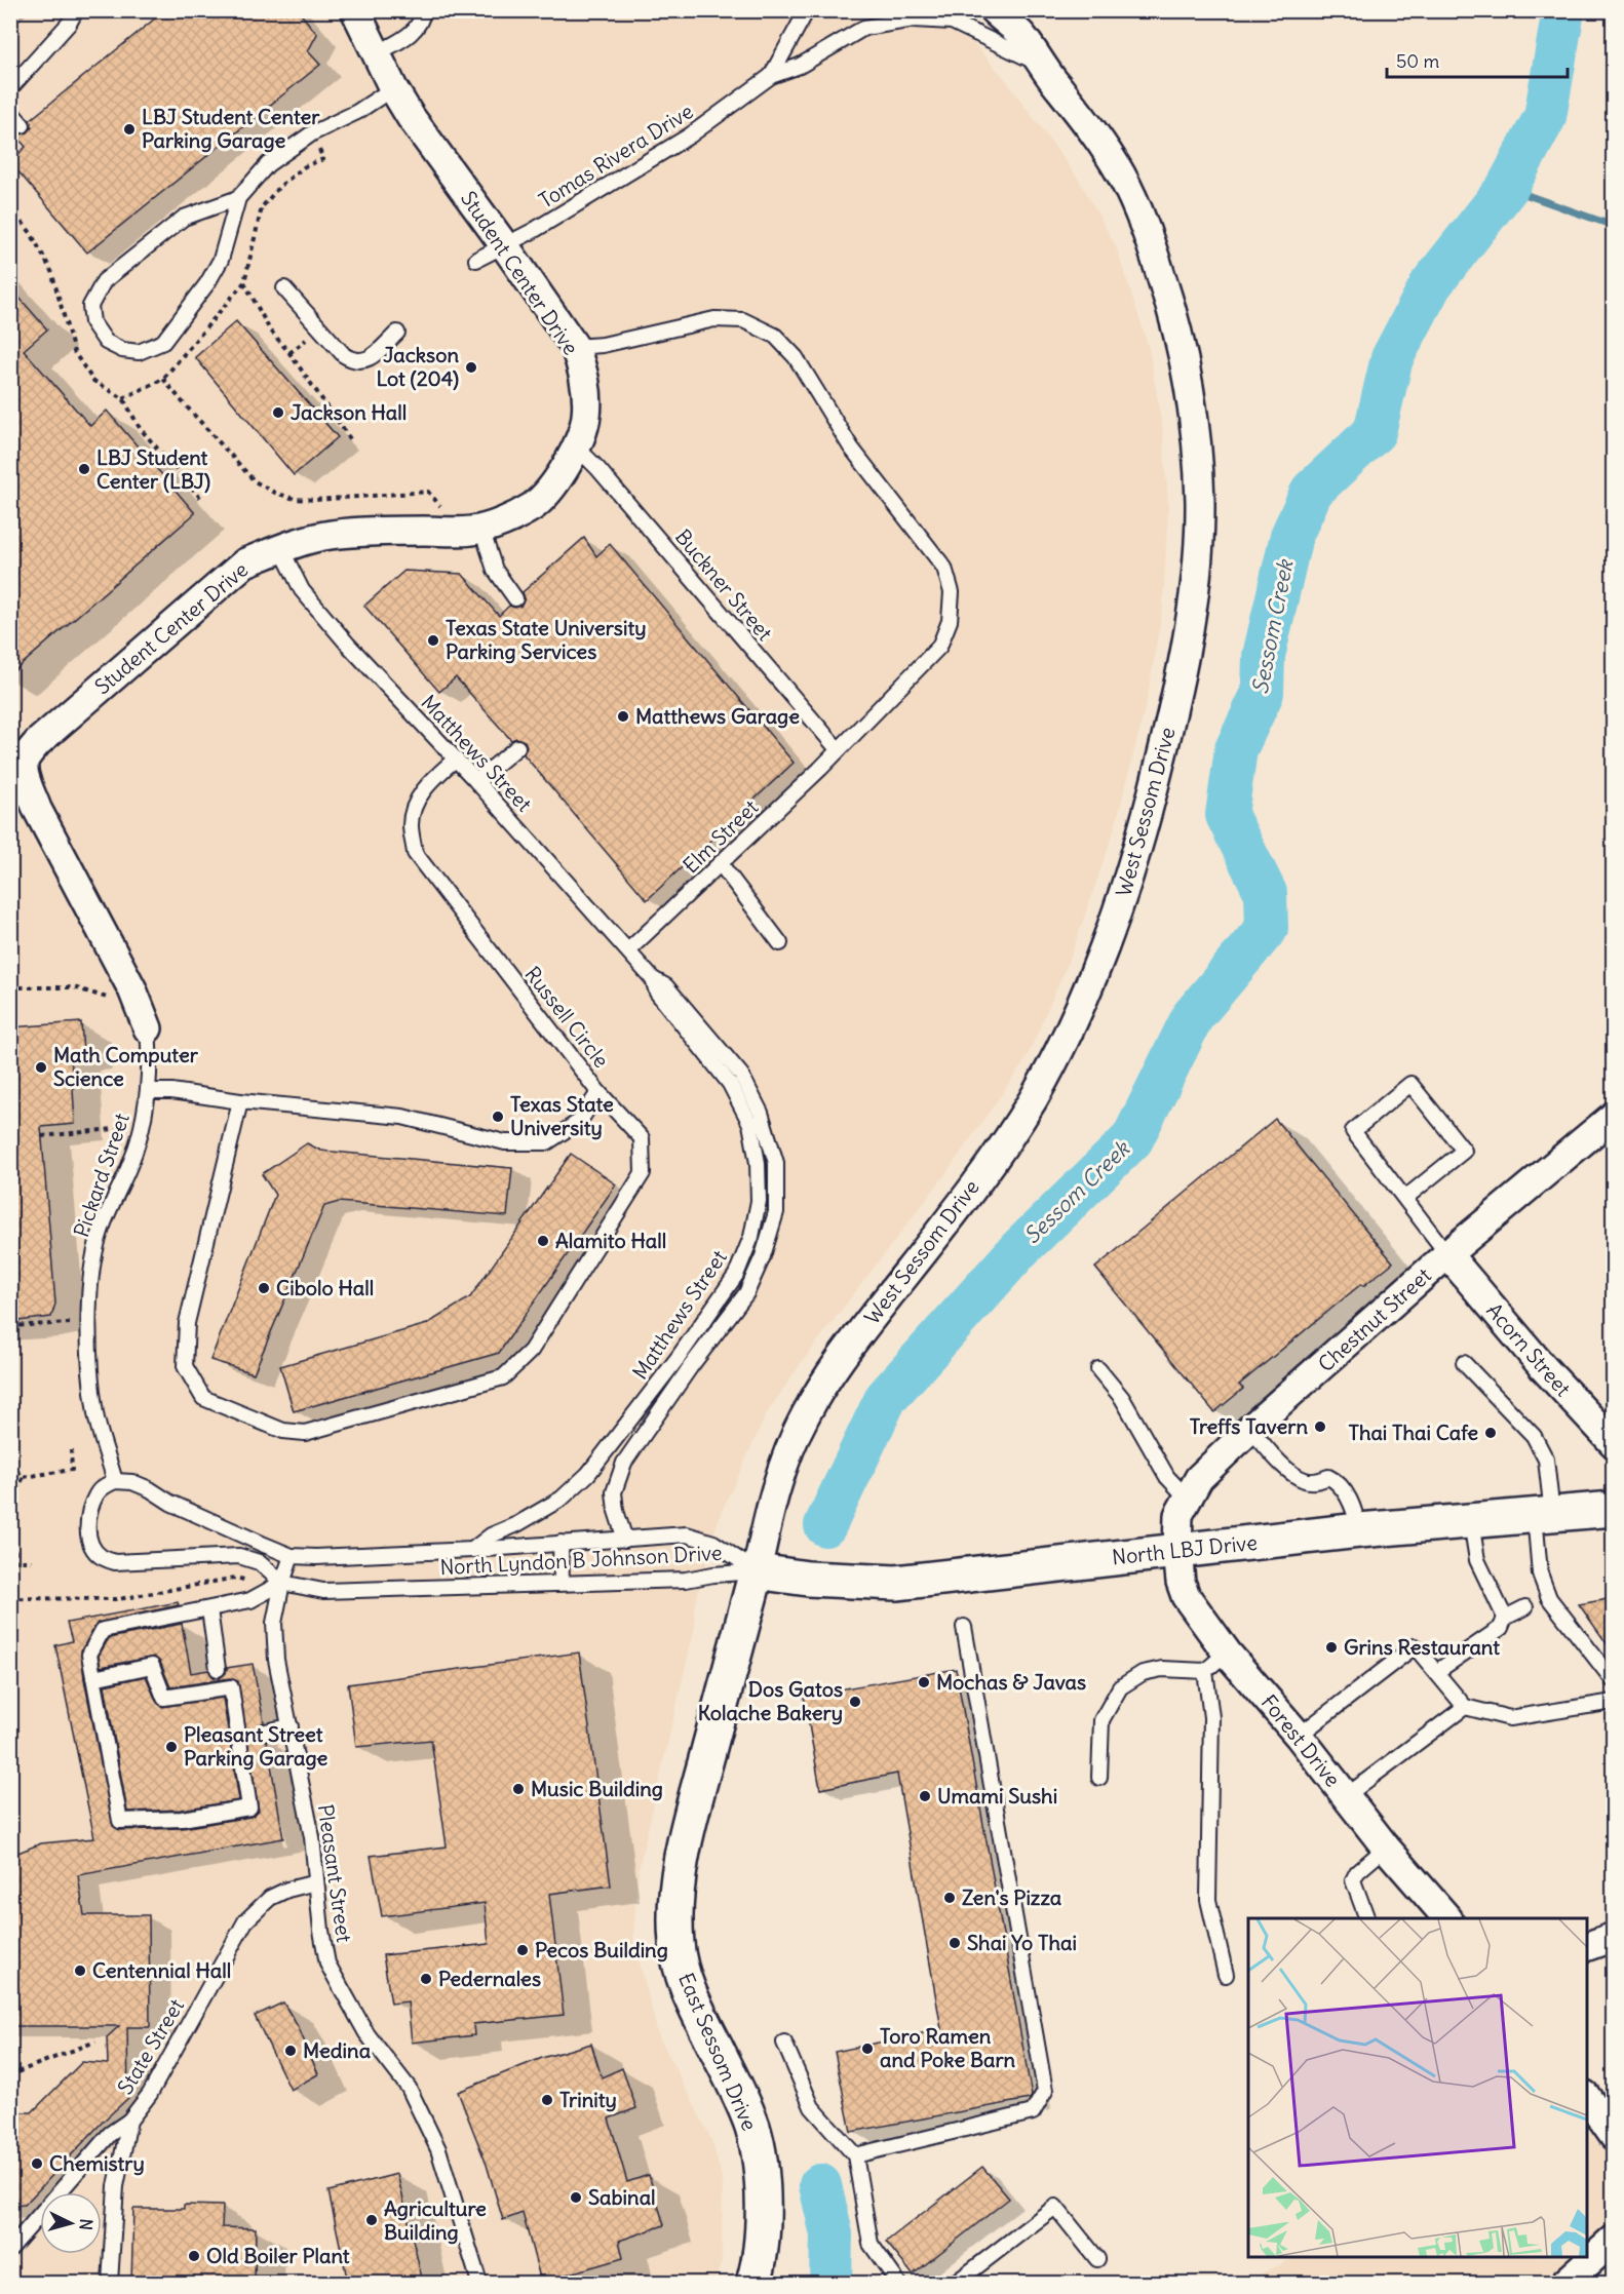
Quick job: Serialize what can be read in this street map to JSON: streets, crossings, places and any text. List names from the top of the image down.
{
  "streets": {
    "street": [
      "Student Center Drive",
      "West Sessom Drive",
      "Chestnut Street",
      "Acorn Street",
      "North LBJ Drive",
      "Forest Drive",
      "East Sessom Drive"
    ],
    "lane": [
      "Tomas Rivera Drive",
      "Buckner Street",
      "Matthews Street",
      "Elm Street",
      "Russell Circle",
      "Pickard Street",
      "North Lyndon B Johnson Drive",
      "Pleasant Street",
      "State Street"
    ]
  },
  "crossings": [
    ["Tomas Rivera Drive", "Student Center Drive"],
    ["Tomas Rivera Drive", "West Sessom Drive"],
    ["Student Center Drive", "Buckner Street"],
    ["Student Center Drive", "Matthews Street"],
    ["Student Center Drive", "Elm Street"],
    ["Student Center Drive", "Pickard Street"],
    ["Buckner Street", "Elm Street"],
    ["Matthews Street", "Elm Street"],
    ["Matthews Street", "Russell Circle"],
    ["Matthews Street", "North Lyndon B Johnson Drive"],
    ["West Sessom Drive", "North LBJ Drive"],
    ["West Sessom Drive", "North Lyndon B Johnson Drive"],
    ["West Sessom Drive", "East Sessom Drive"],
    ["Russell Circle", "Pickard Street"],
    ["Pickard Street", "North Lyndon B Johnson Drive"],
    ["Chestnut Street", "Acorn Street"],
    ["Chestnut Street", "North LBJ Drive"],
    ["Chestnut Street", "Forest Drive"],
    ["North LBJ Drive", "North Lyndon B Johnson Drive"],
    ["North LBJ Drive", "Forest Drive"],
    ["North LBJ Drive", "East Sessom Drive"],
    ["North Lyndon B Johnson Drive", "Pleasant Street"],
    ["North Lyndon B Johnson Drive", "East Sessom Drive"],
    ["Pleasant Street", "State Street"]
  ],
  "water": ["Sessom Creek"],
  "places": [
    "LBJ Student Center Parking Garage",
    "Jackson Lot (204)",
    "Jackson Hall",
    "LBJ Student Center (LBJ)",
    "Texas State University Parking Services",
    "Matthews Garage",
    "Math Computer Science",
    "Texas State University",
    "Alamito Hall",
    "Cibolo Hall",
    "Treffs Tavern",
    "Thai Thai Cafe",
    "Grins Restaurant",
    "Mochas & Javas",
    "Dos Gatos Kolache Bakery",
    "Pleasant Street Parking Garage",
    "Music Building",
    "Umami Sushi",
    "Zen's Pizza",
    "Shai Yo Thai",
    "Pecos Building",
    "Centennial Hall",
    "Pedernales",
    "Toro Ramen and Poke Barn",
    "Medina",
    "Trinity",
    "Chemistry",
    "Sabinal",
    "Agriculture Building",
    "Old Boiler Plant"
  ],
  "scale_bar": "50 m",
  "north": "right"
}
